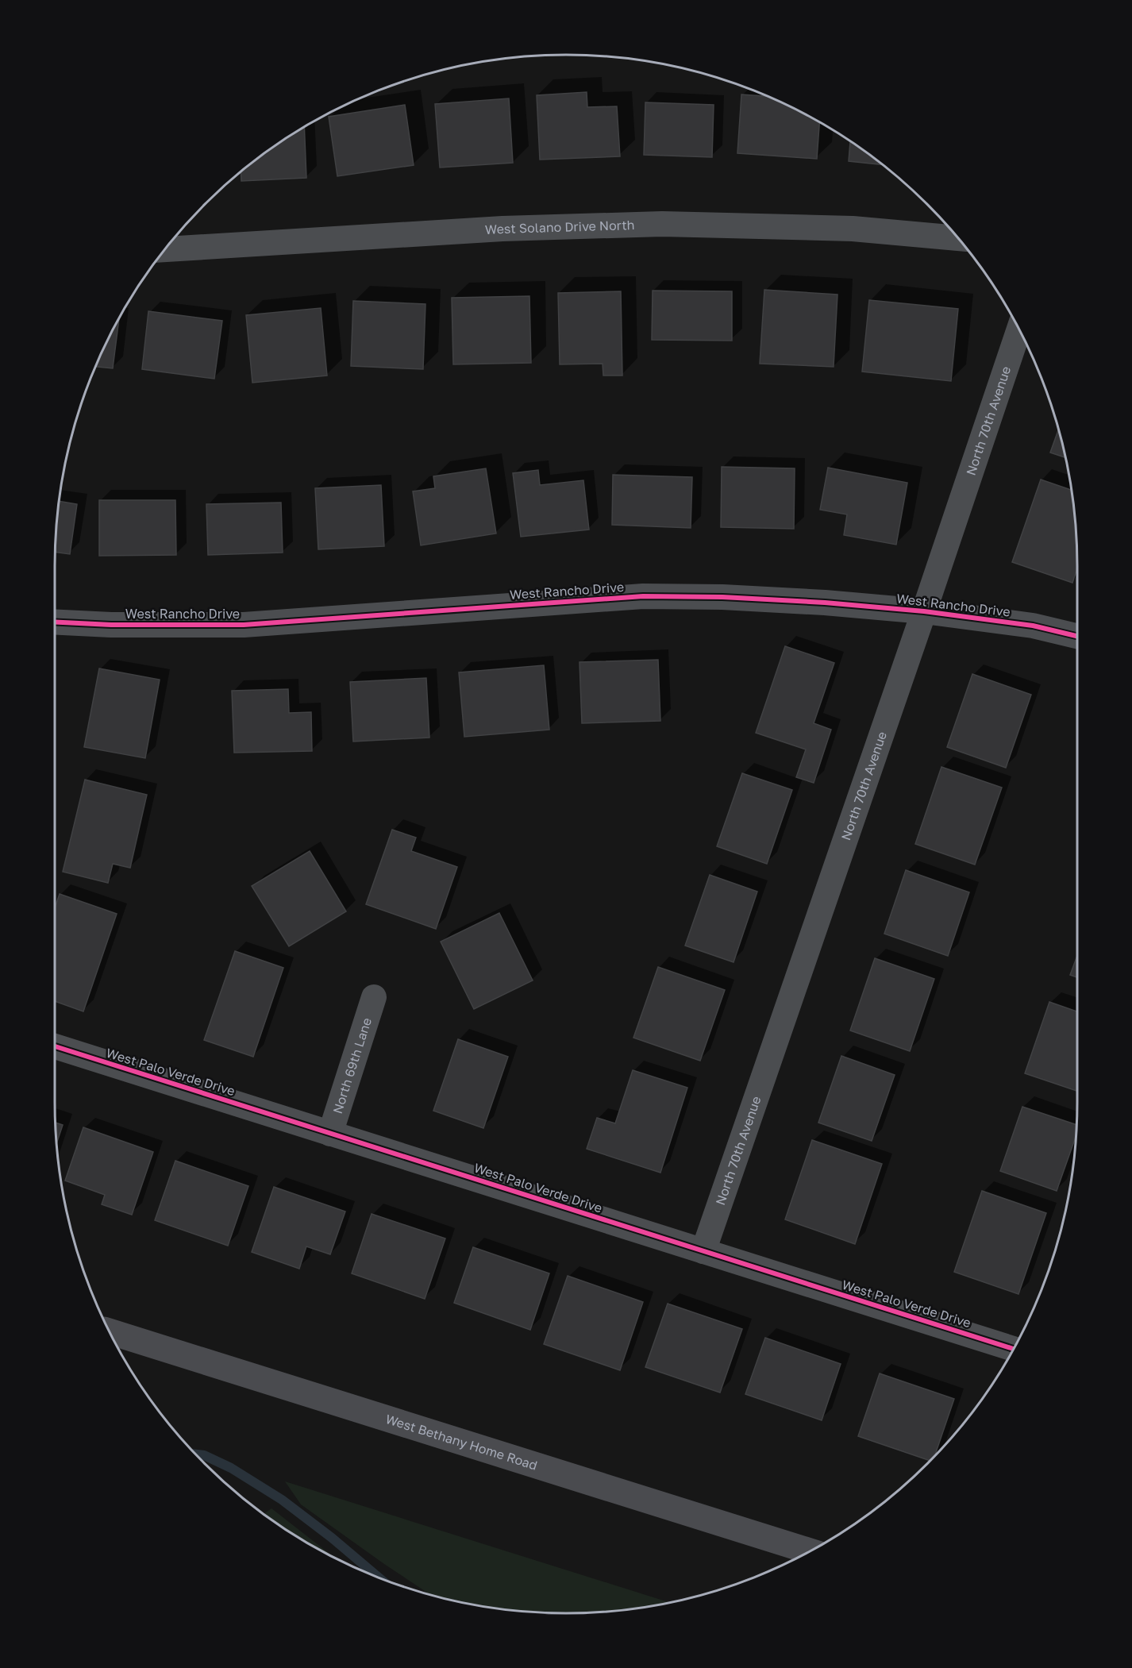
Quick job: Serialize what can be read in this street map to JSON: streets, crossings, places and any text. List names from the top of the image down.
{
  "streets": {
    "main road": ["West Bethany Home Road"],
    "street": [
      "West Solano Drive North",
      "North 70th Avenue",
      "West Rancho Drive",
      "North 69th Lane",
      "West Palo Verde Drive"
    ]
  },
  "crossings": [
    ["North 70th Avenue", "West Rancho Drive"],
    ["North 70th Avenue", "West Palo Verde Drive"],
    ["North 69th Lane", "West Palo Verde Drive"]
  ]
}
